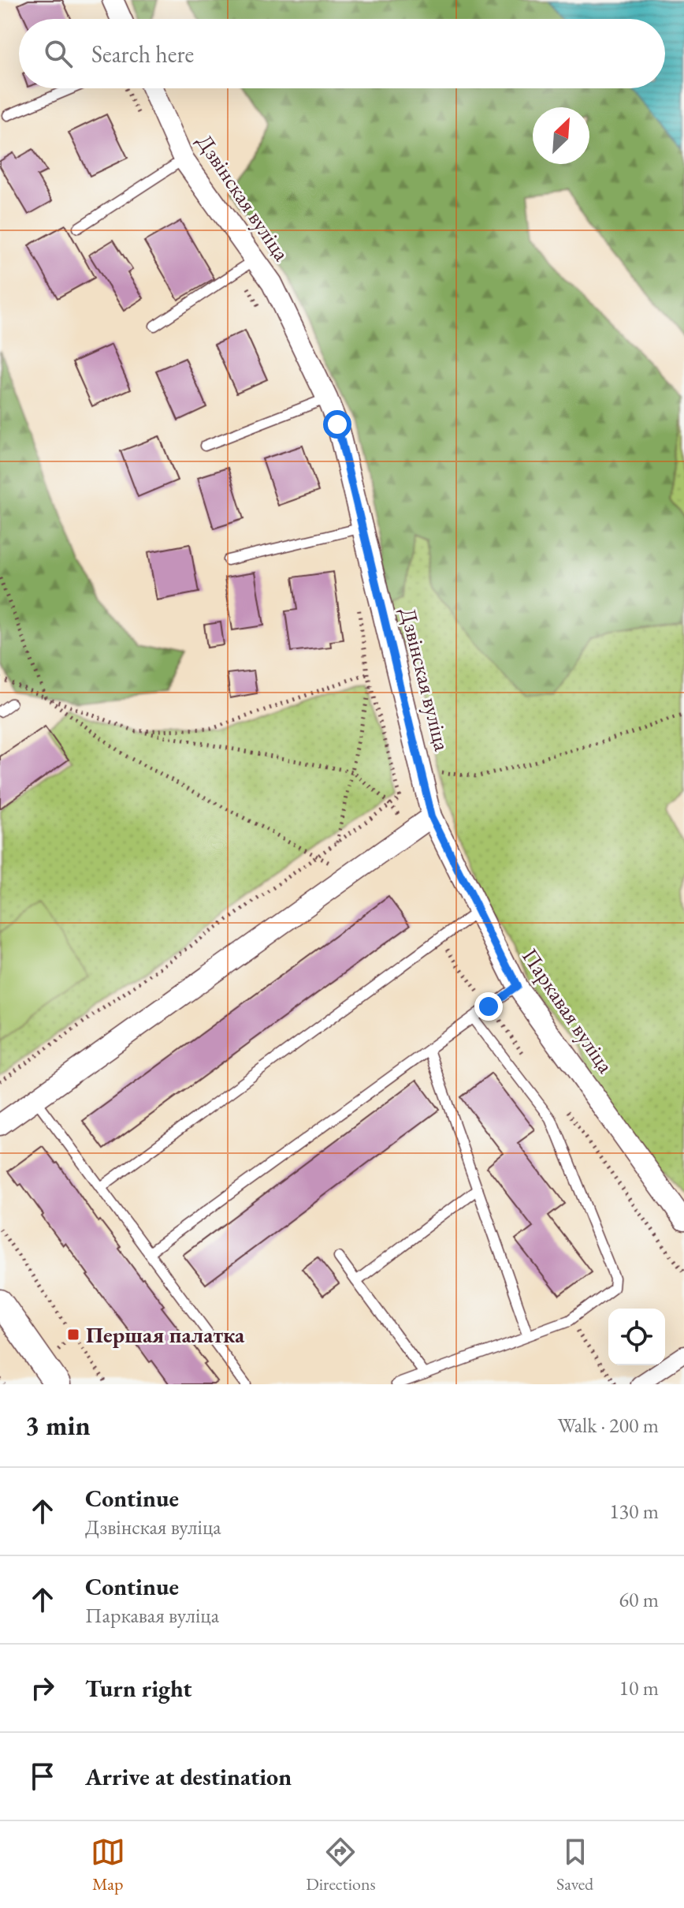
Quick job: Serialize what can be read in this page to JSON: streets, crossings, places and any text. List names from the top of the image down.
{
  "streets": {
    "street": ["Дзвінская вуліца", "Паркавая вуліца"]
  },
  "crossings": [
    ["Дзвінская вуліца", "Паркавая вуліца"]
  ],
  "places": {
    "transit": ["Першая палатка"]
  },
  "north": "top right",
  "page": {
    "search": "Search here",
    "heading": ["3 min", "Walk · 200 m"],
    "list": [
      ["Continue", "Дзвінская вуліца", "130 m"],
      ["Continue", "Паркавая вуліца", "60 m"],
      ["Turn right", "10 m"],
      "Arrive at destination"
    ],
    "nav": ["Map", "Directions", "Saved"]
  }
}
